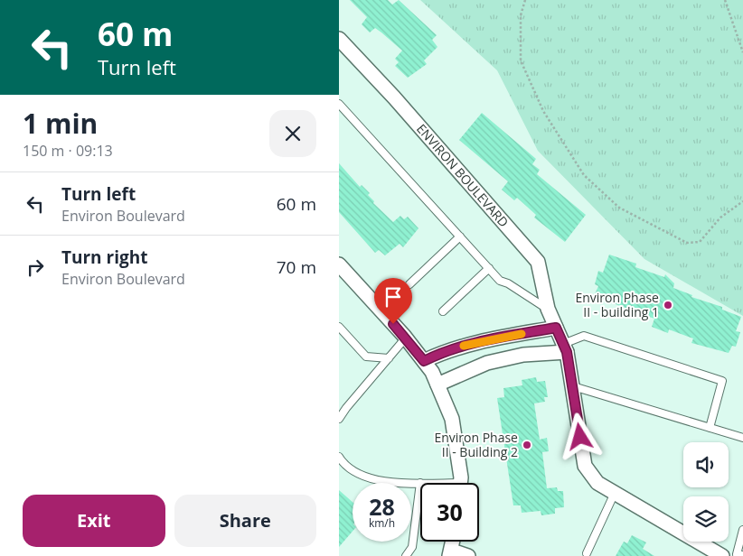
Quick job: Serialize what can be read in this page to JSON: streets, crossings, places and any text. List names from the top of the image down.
{
  "streets": {
    "street": ["ENVIRON BOULEVARD"]
  },
  "places": ["Environ Phase II - building 1", "Environ Phase II - Building 2"],
  "page": {
    "turn": ["60 m", "Turn left"],
    "heading": ["1 min", "150 m · 09:13"],
    "list": [
      {
        "name": "Turn left",
        "note": "Environ Boulevard",
        "value": "60 m"
      },
      {
        "name": "Turn right",
        "note": "Environ Boulevard",
        "value": "70 m"
      }
    ],
    "speed": "28 km/h",
    "limit": "30",
    "buttons": ["Exit", "Share"]
  }
}
